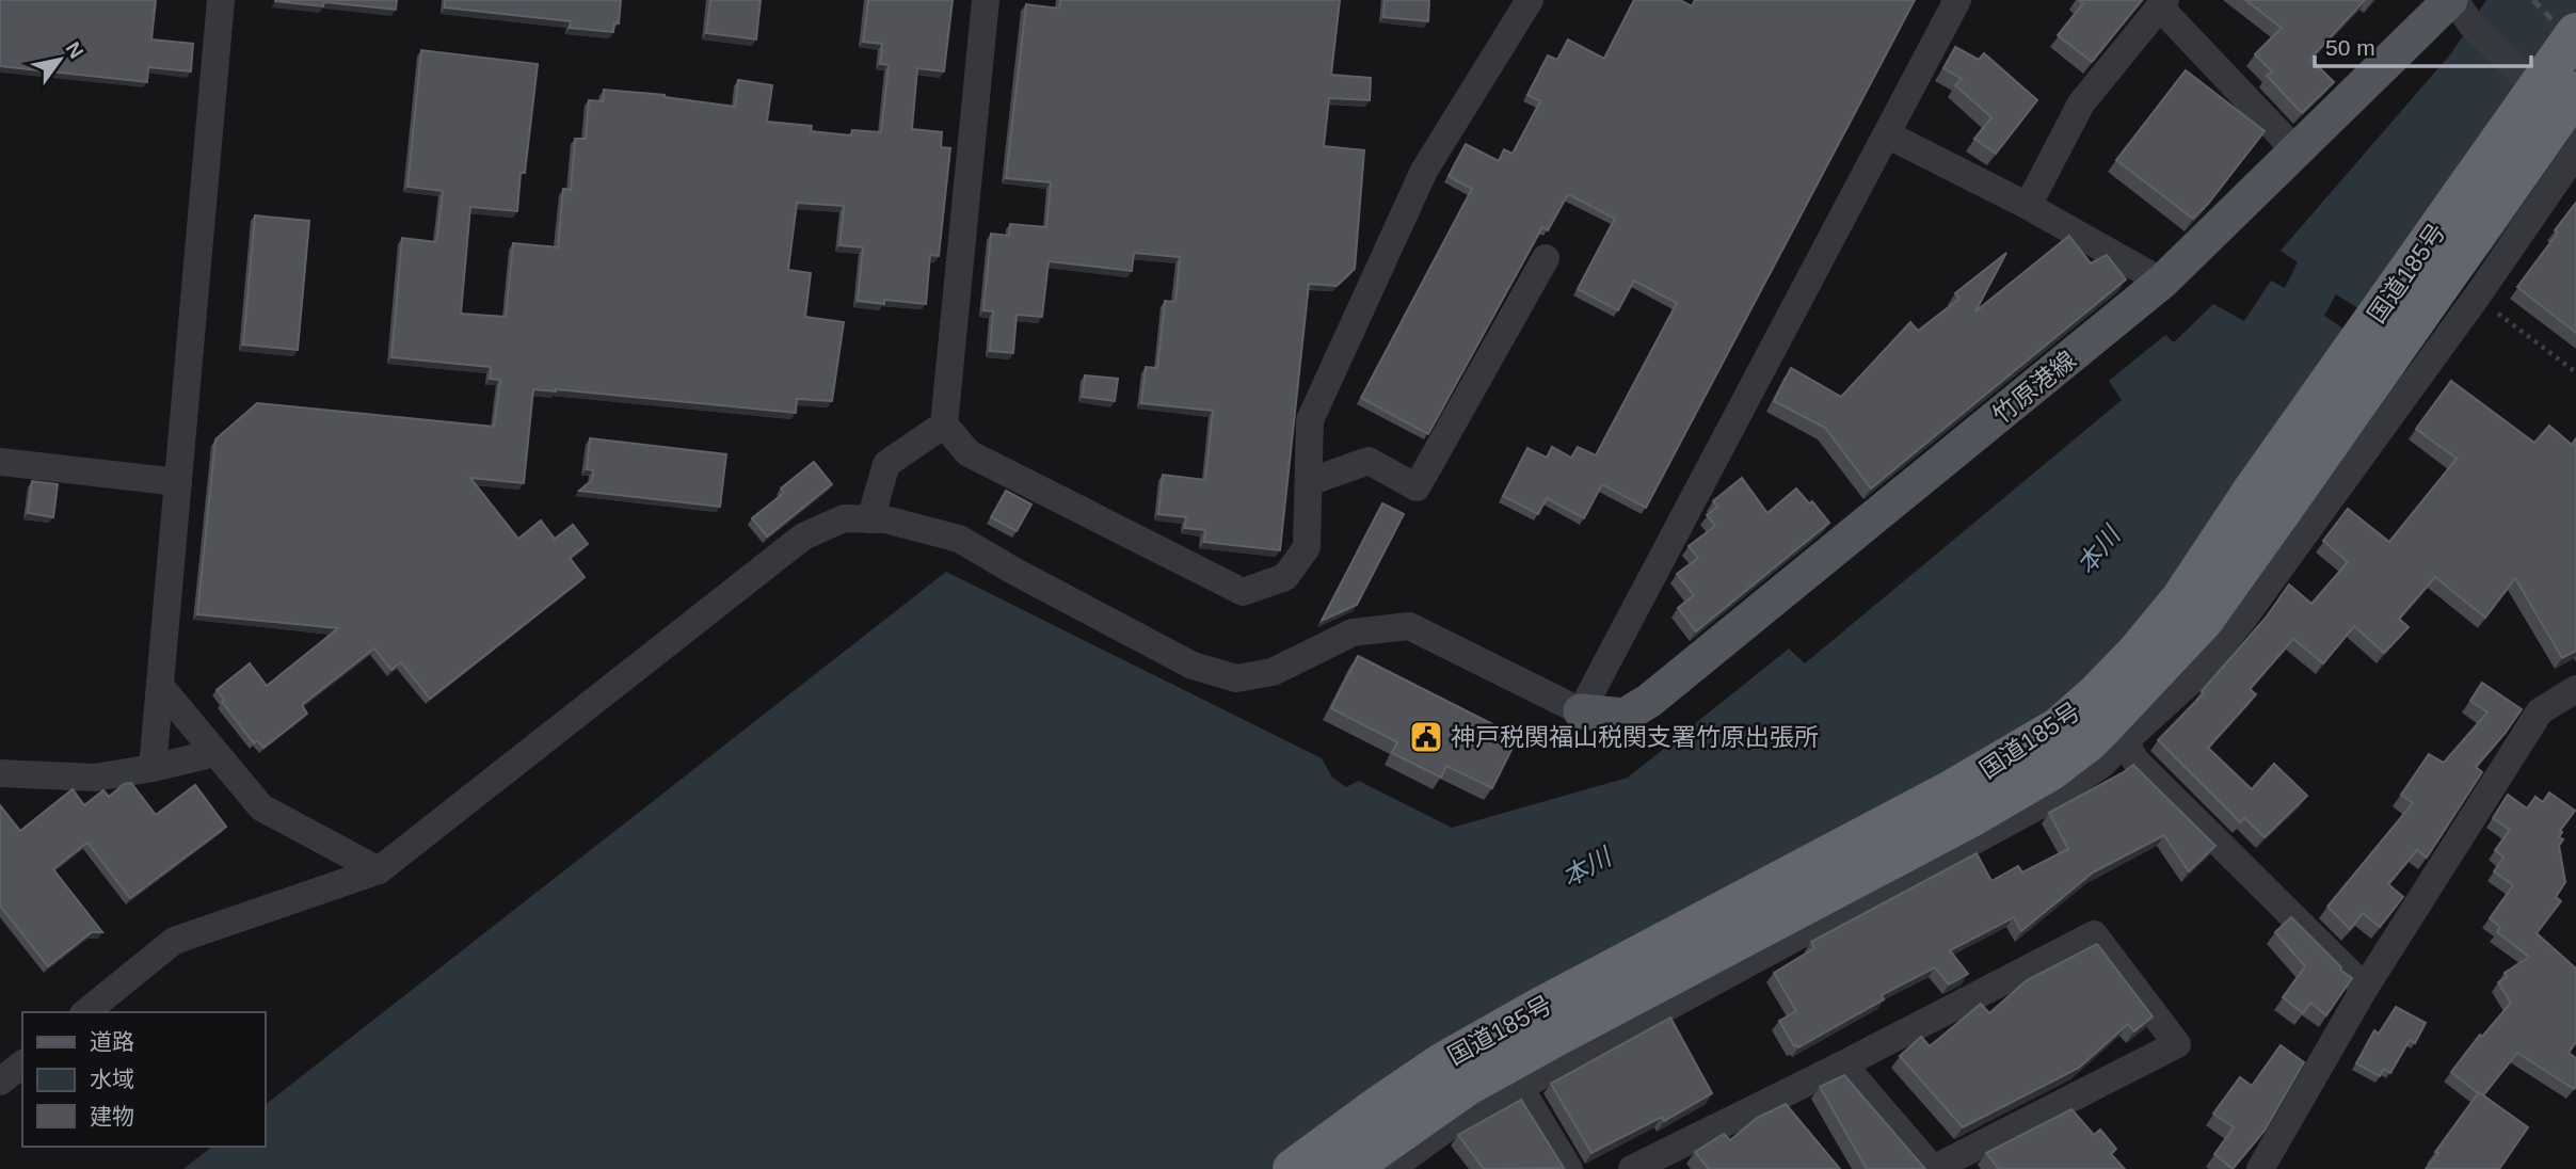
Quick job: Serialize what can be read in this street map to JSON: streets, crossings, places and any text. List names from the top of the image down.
{
  "streets": {
    "highway": ["国道185号"],
    "main road": ["竹原港線"]
  },
  "water": ["本川"],
  "places": {
    "public building": ["神戸税関福山税関支署竹原出張所"]
  },
  "legend": ["道路", "水域", "建物"],
  "scale_bar": "50 m",
  "north": "top right"
}
